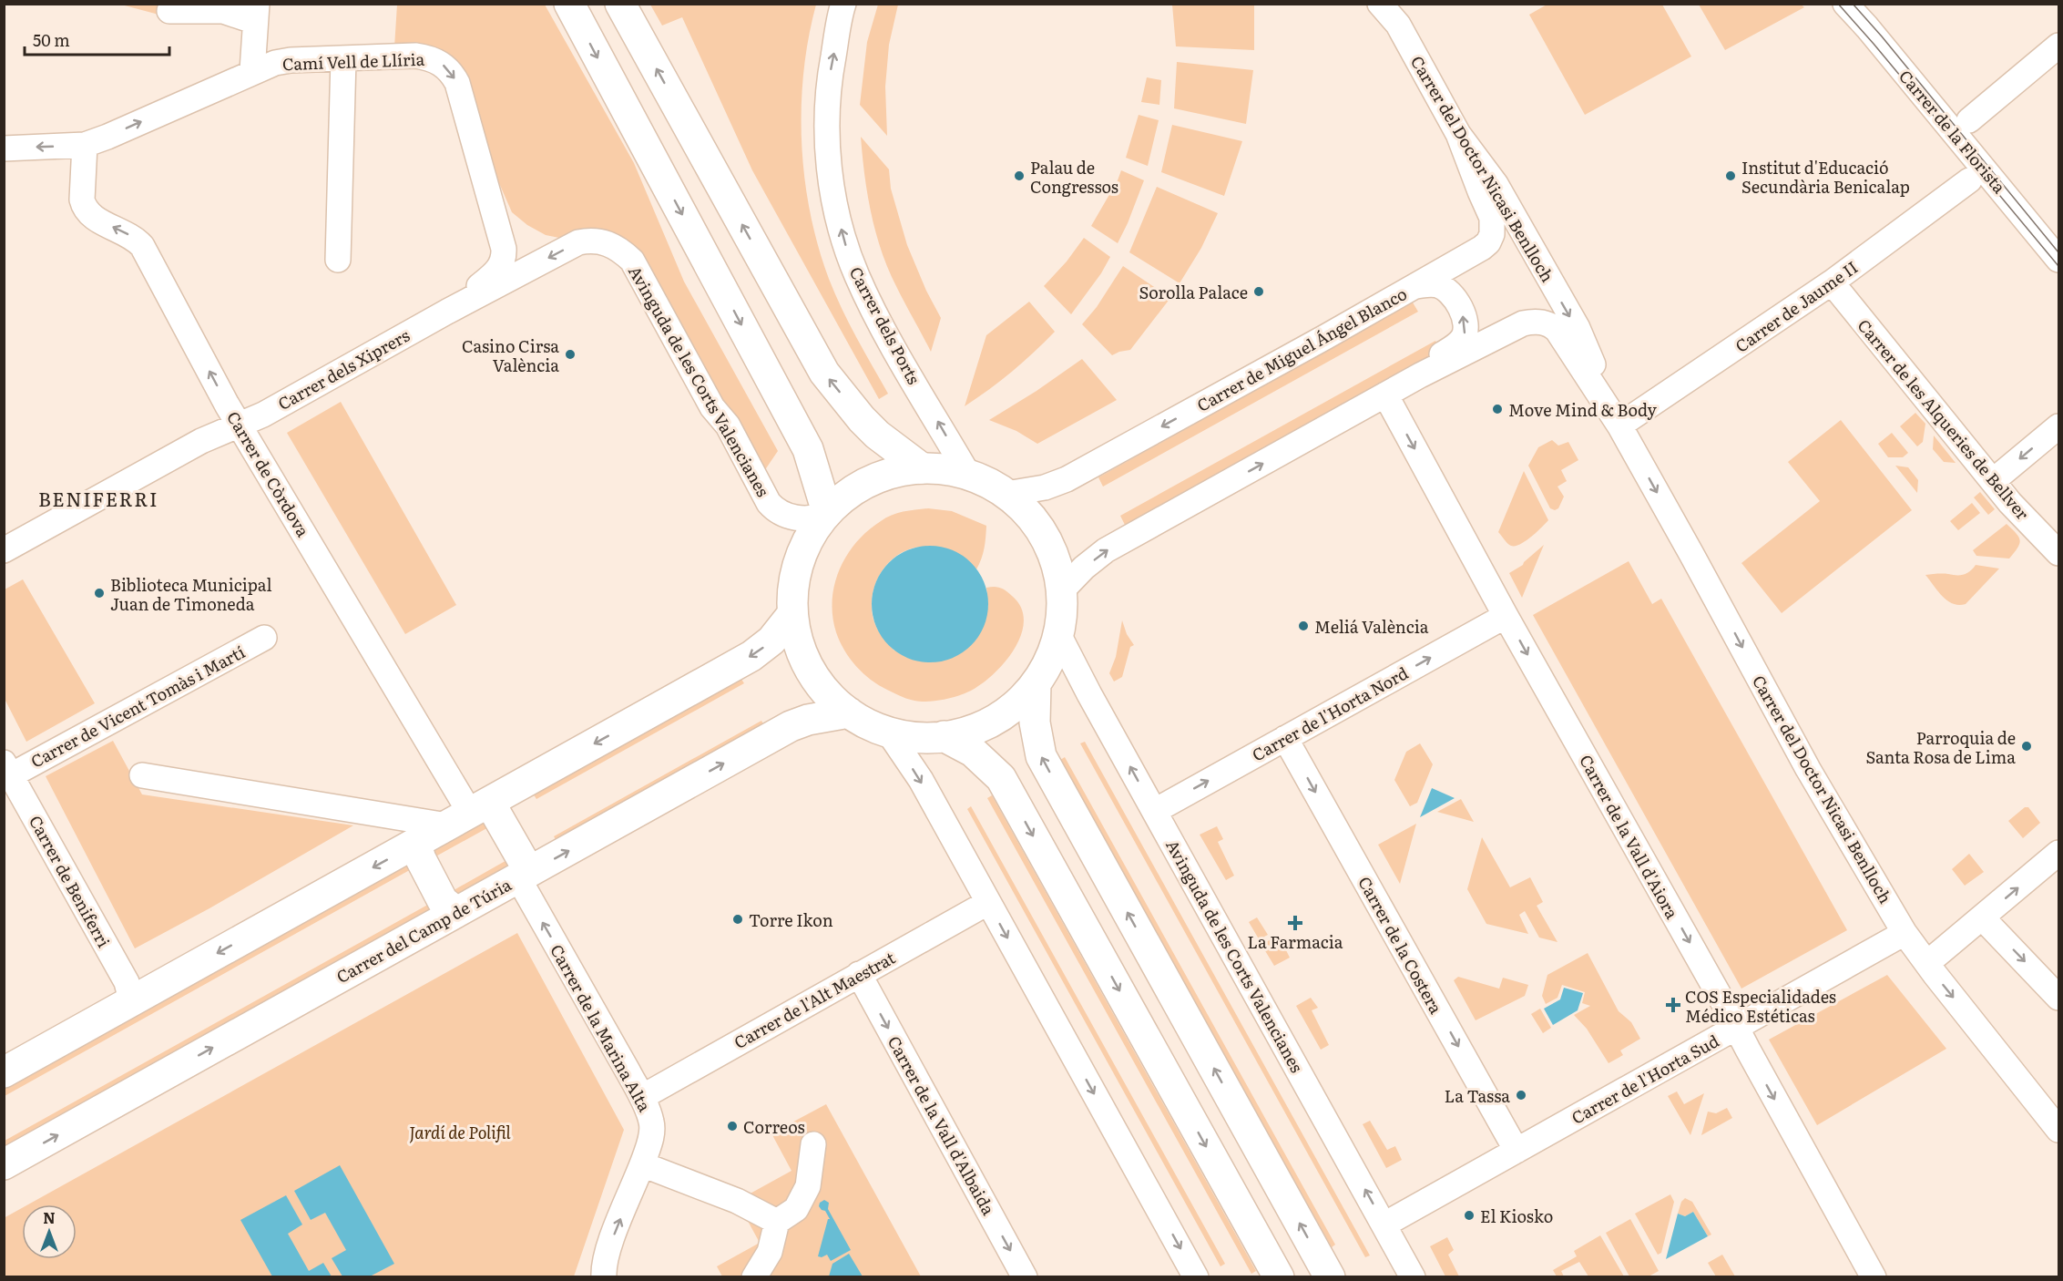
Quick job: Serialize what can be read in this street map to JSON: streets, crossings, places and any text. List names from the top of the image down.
{
  "streets": {
    "main road": ["Carrer del Camp de Túria"],
    "street": [
      "Camí Vell de Llíria",
      "Carrer de la Florista",
      "Carrer del Doctor Nicasi Benlloch",
      "Carrer de Jaume II",
      "Carrer dels Ports",
      "Carrer de Miguel Ángel Blanco",
      "Carrer dels Xiprers",
      "Avinguda de les Corts Valencianes",
      "Carrer de les Alqueries de Bellver",
      "Carrer de Còrdova",
      "Carrer de Vicent Tomàs i Martí",
      "Carrer de l'Horta Nord",
      "Carrer de la Vall d'Aiora",
      "Carrer de Beniferri",
      "Carrer de la Costera",
      "Carrer de l'Alt Maestrat",
      "Carrer de la Marina Alta",
      "Carrer de l'Horta Sud",
      "Carrer de la Vall d'Albaida"
    ]
  },
  "crossings": [
    ["Camí Vell de Llíria", "Carrer dels Xiprers"],
    ["Camí Vell de Llíria", "Carrer de Còrdova"],
    ["Carrer del Doctor Nicasi Benlloch", "Carrer de Jaume II"],
    ["Carrer del Doctor Nicasi Benlloch", "Carrer de Miguel Ángel Blanco"],
    ["Carrer del Doctor Nicasi Benlloch", "Carrer de l'Horta Sud"],
    ["Carrer de Jaume II", "Carrer de les Alqueries de Bellver"],
    ["Carrer dels Xiprers", "Avinguda de les Corts Valencianes"],
    ["Carrer dels Xiprers", "Carrer de Còrdova"],
    ["Avinguda de les Corts Valencianes", "Carrer de l'Horta Nord"],
    ["Avinguda de les Corts Valencianes", "Carrer de l'Horta Sud"],
    ["Carrer de Còrdova", "Carrer del Camp de Túria"],
    ["Carrer de Còrdova", "Carrer de la Marina Alta"],
    ["Carrer de Vicent Tomàs i Martí", "Carrer de Beniferri"],
    ["Carrer de l'Horta Nord", "Carrer de la Vall d'Aiora"],
    ["Carrer de l'Horta Nord", "Carrer de la Costera"],
    ["Carrer de la Vall d'Aiora", "Carrer de l'Horta Sud"],
    ["Carrer del Camp de Túria", "Carrer de la Marina Alta"],
    ["Carrer de la Costera", "Carrer de l'Horta Sud"],
    ["Carrer de l'Alt Maestrat", "Carrer de la Marina Alta"],
    ["Carrer de l'Alt Maestrat", "Carrer de la Vall d'Albaida"]
  ],
  "one_way": [
    "Carrer del Doctor Nicasi Benlloch",
    "Carrer dels Ports",
    "Carrer de Còrdova",
    "Carrer de l'Horta Nord",
    "Carrer de la Vall d'Aiora",
    "Carrer de la Costera",
    "Carrer de la Marina Alta"
  ],
  "districts": ["BENIFERRI"],
  "parks": ["Jardí de Polifil"],
  "places": {
    "other": [
      "Palau de Congressos",
      "Institut d'Educació Secundària Benicalap",
      "Sorolla Palace",
      "Casino Cirsa València",
      "Move Mind & Body",
      "Biblioteca Municipal Juan de Timoneda",
      "Meliá València",
      "Parroquia de Santa Rosa de Lima",
      "Torre Ikon",
      "La Tassa",
      "Correos",
      "El Kiosko"
    ],
    "health": ["La Farmacia", "COS Especialidades Médico Estéticas"]
  },
  "scale_bar": "50 m",
  "north": "top"
}
